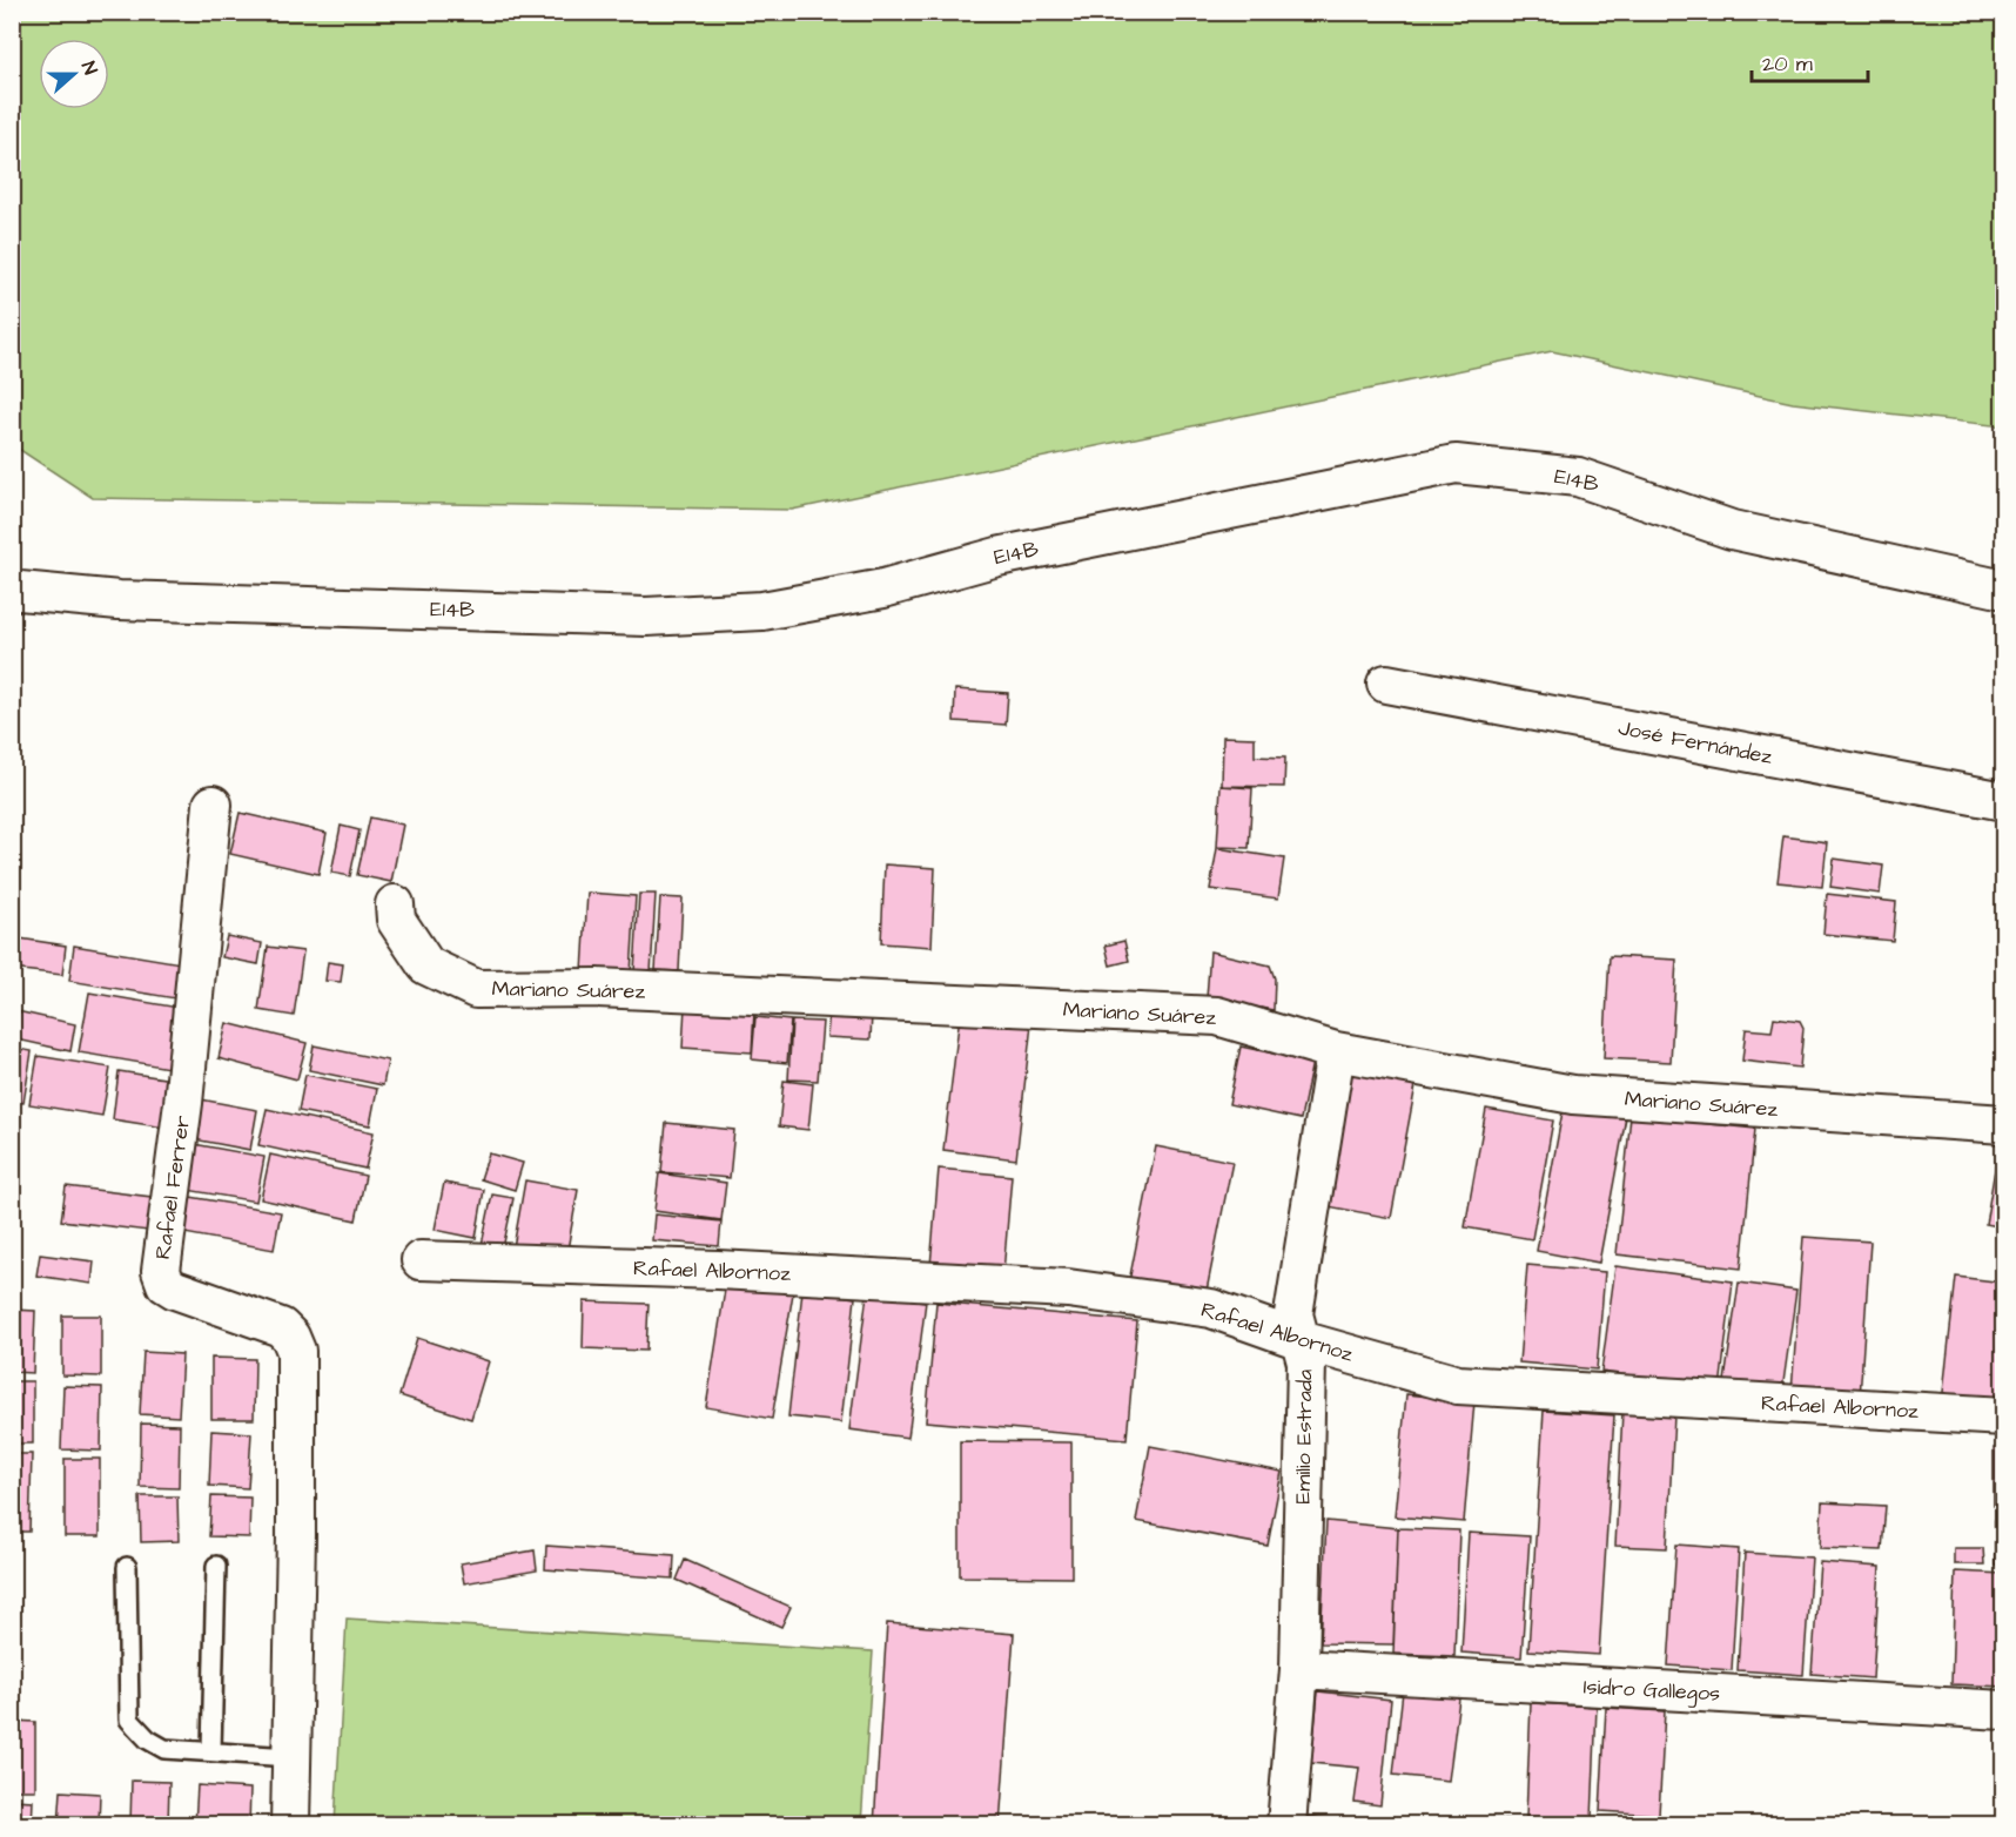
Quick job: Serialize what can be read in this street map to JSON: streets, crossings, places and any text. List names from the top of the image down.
{
  "streets": {
    "street": [
      "E14B",
      "José Fernández",
      "Mariano Suárez",
      "Rafael Ferrer",
      "Rafael Albornoz",
      "Emilio Estrada",
      "Isidro Gallegos"
    ]
  },
  "crossings": [
    ["Mariano Suárez", "Emilio Estrada"],
    ["Rafael Albornoz", "Emilio Estrada"],
    ["Emilio Estrada", "Isidro Gallegos"]
  ],
  "scale_bar": "20 m",
  "north": "right"
}
